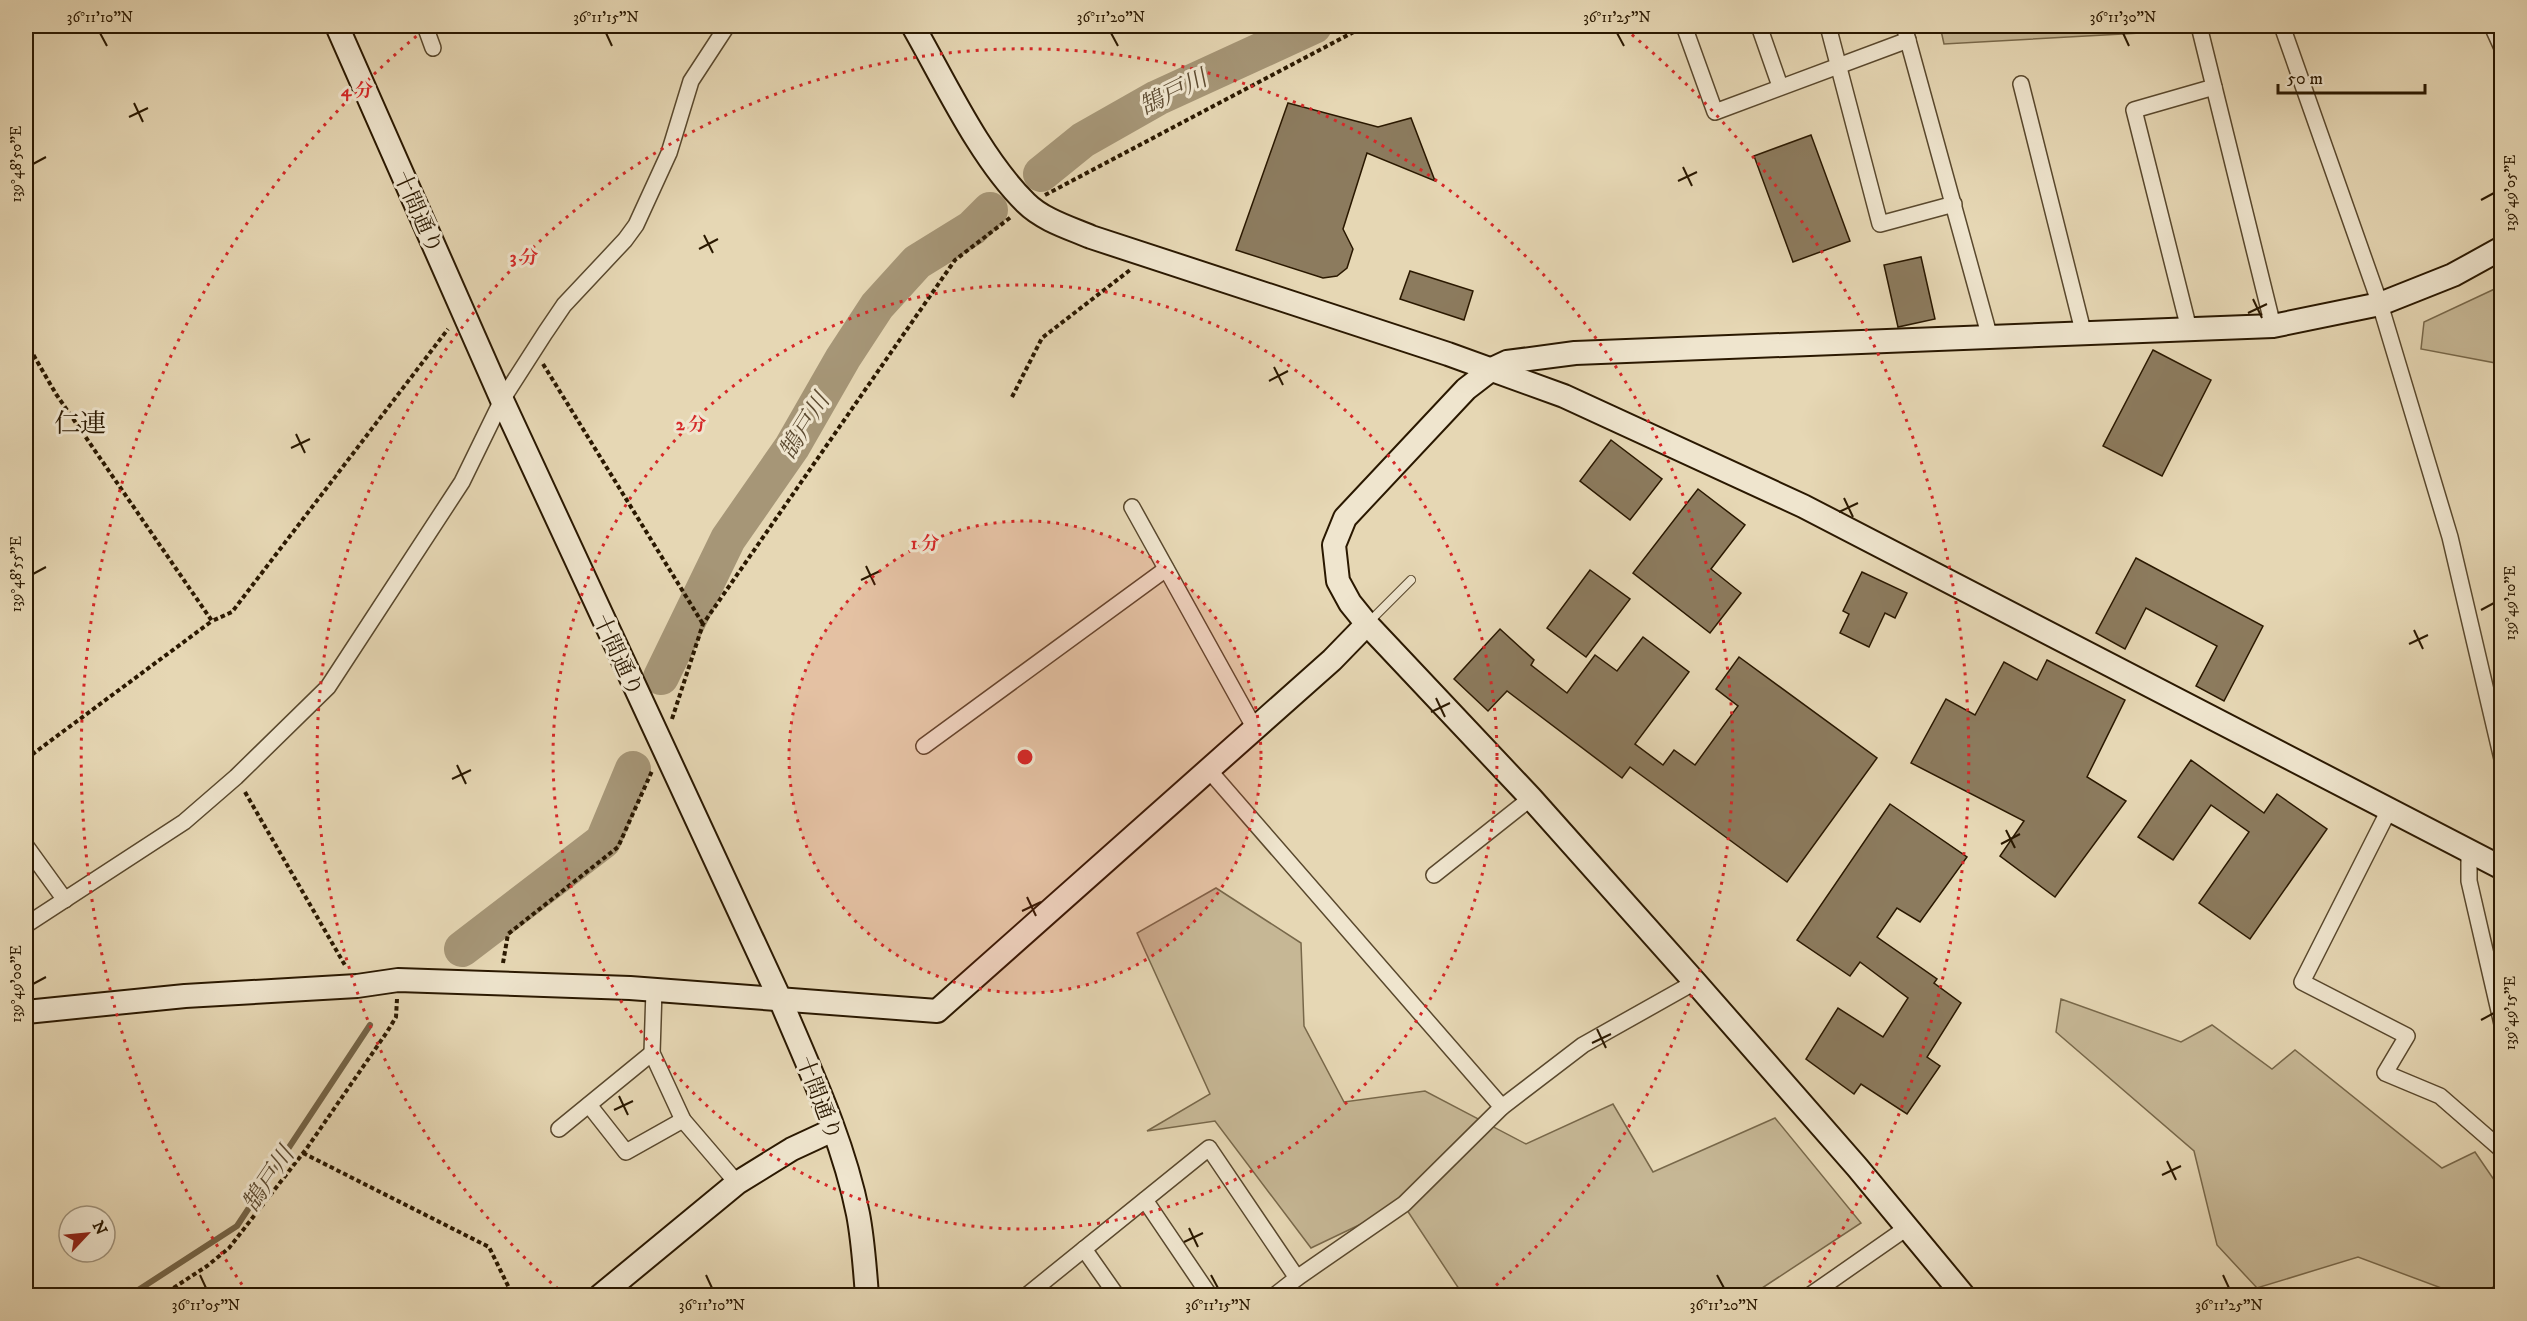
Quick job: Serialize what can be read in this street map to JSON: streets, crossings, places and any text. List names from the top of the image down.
{
  "streets": {
    "street": ["十間通り"]
  },
  "districts": ["仁連"],
  "water": ["鵠戸川"],
  "scale_bar": "50 m",
  "north": "top right",
  "coordinates": [
    "36°11'10\"N",
    "36°11'15\"N",
    "36°11'20\"N",
    "36°11'25\"N",
    "36°11'30\"N",
    "139°48'50\"E",
    "139°49'05\"E",
    "139°48'55\"E",
    "139°49'10\"E",
    "139°49'00\"E",
    "139°49'15\"E",
    "36°11'05\"N"
  ],
  "rings": [
    "4 分",
    "3 分",
    "2 分",
    "1 分"
  ]
}
